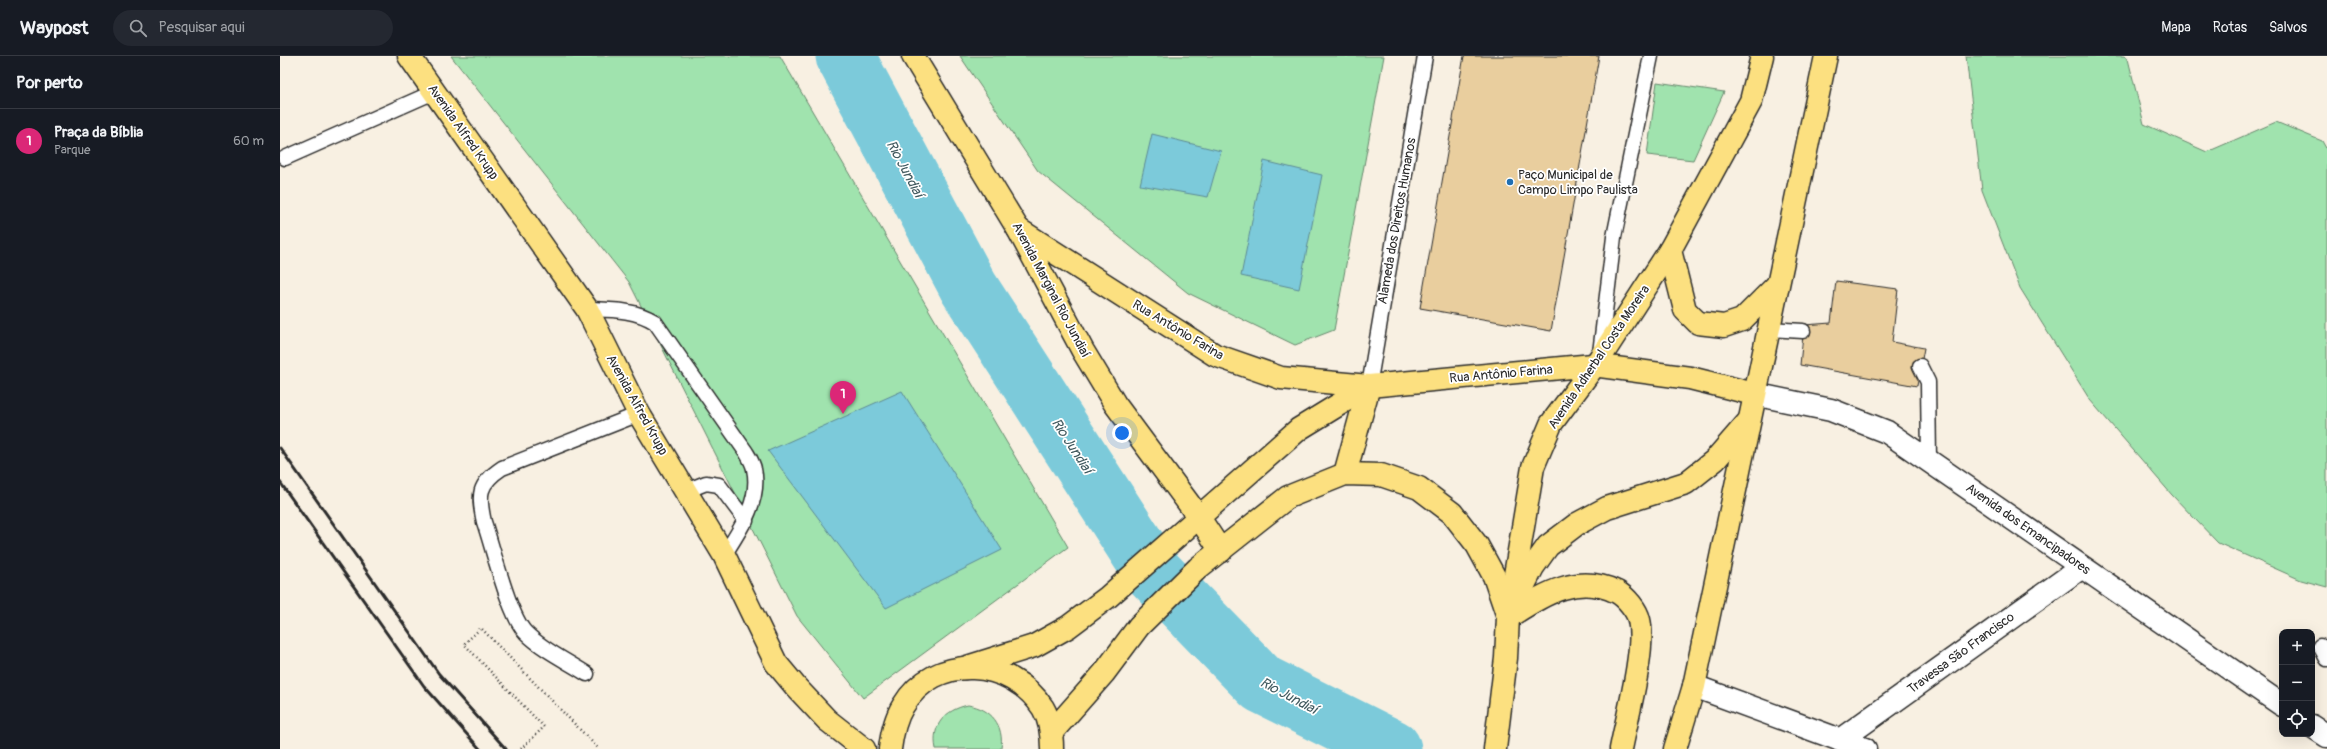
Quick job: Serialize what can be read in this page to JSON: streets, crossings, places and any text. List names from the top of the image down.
{
  "streets": {
    "main road": [
      "Avenida Alfred Krupp",
      "Avenida Marginal Rio Jundiaí",
      "Rua Antônio Farina",
      "Avenida Adherbal Costa Moreira"
    ],
    "street": ["Avenida dos Emancipadores", "Travessa São Francisco"],
    "lane": ["Alameda dos Direitos Humanos"]
  },
  "crossings": [
    ["Alameda dos Direitos Humanos", "Rua Antônio Farina"],
    ["Avenida Marginal Rio Jundiaí", "Rua Antônio Farina"],
    ["Rua Antônio Farina", "Avenida Adherbal Costa Moreira"],
    ["Rua Antônio Farina", "Avenida dos Emancipadores"],
    ["Avenida dos Emancipadores", "Travessa São Francisco"]
  ],
  "water": ["Rio Jundiaí"],
  "places": ["Paço Municipal de Campo Limpo Paulista"],
  "page": {
    "header": "Waypost",
    "search": "Pesquisar aqui",
    "nav": ["Mapa", "Rotas", "Salvos"],
    "heading": "Por perto",
    "list": [
      {
        "mark": "1",
        "name": "Praça da Bíblia",
        "note": "Parque",
        "value": "60 m"
      }
    ],
    "pins": "1",
    "map_buttons": ["+", "−"]
  }
}
